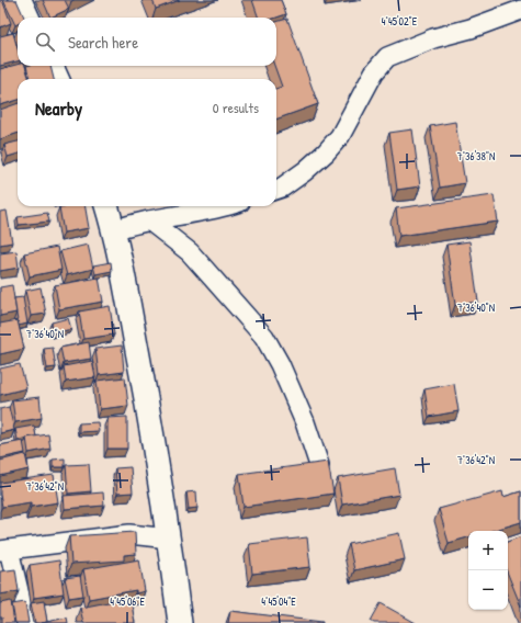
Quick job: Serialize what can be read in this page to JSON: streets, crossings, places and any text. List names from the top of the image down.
{
  "page": {
    "search": "Search here",
    "heading": ["Nearby", "0 results"],
    "map_buttons": ["+", "−"]
  },
  "coordinates": [
    "4°45'02\"E",
    "7°36'38\"N",
    "7°36'40\"N",
    "7°36'42\"N",
    "4°45'06\"E",
    "4°45'04\"E"
  ]
}
